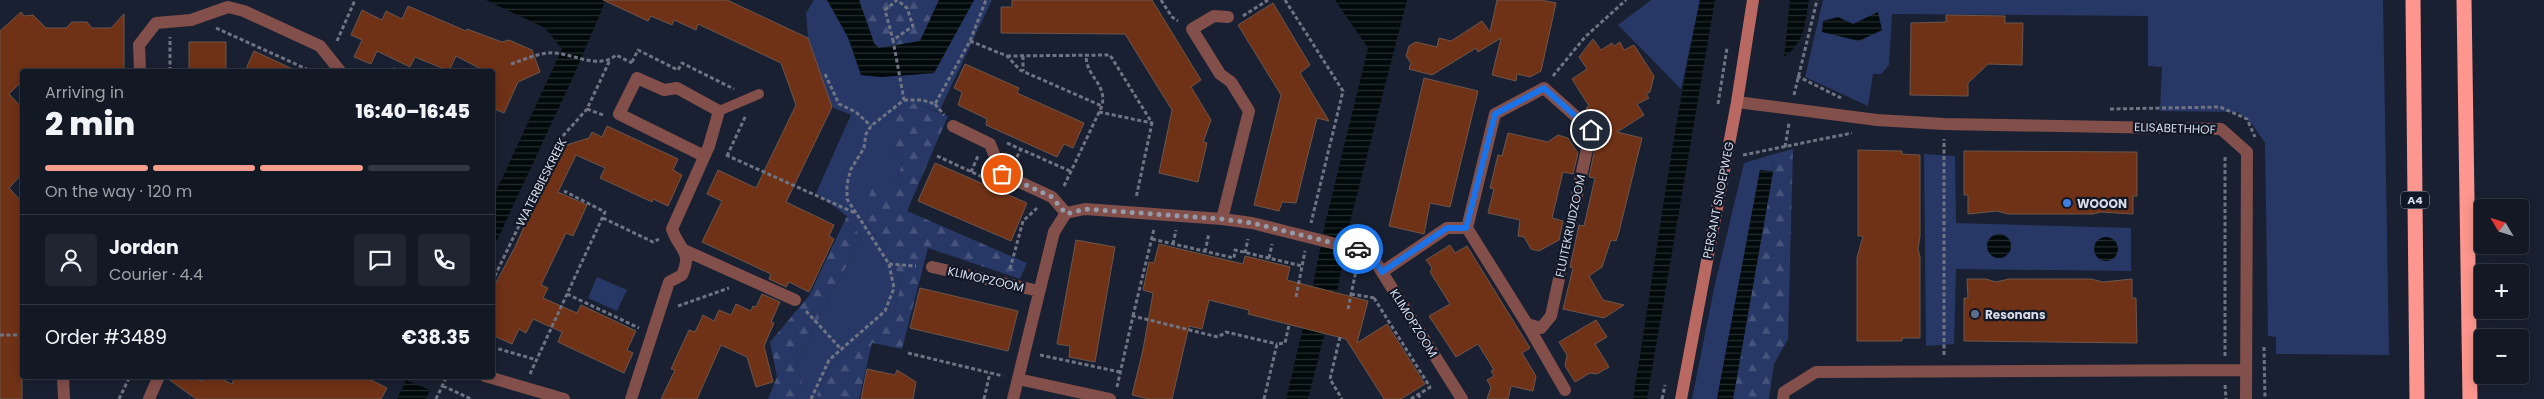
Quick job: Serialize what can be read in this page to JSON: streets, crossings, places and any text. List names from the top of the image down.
{
  "streets": {
    "highway": ["A4"],
    "main road": ["PERSANT SNOEPWEG"],
    "street": ["ELISABETHHOF", "FLUITEKRUIDZOOM", "KLIMOPZOOM"],
    "path": ["WATERBIESKREEK"]
  },
  "crossings": [
    ["ELISABETHHOF", "PERSANT SNOEPWEG"]
  ],
  "places": ["WOOON", "Resonans"],
  "north": "top left",
  "page": {
    "heading": ["2 min", "Arriving in", "16:40–16:45"],
    "panel": [
      "Jordan",
      "Courier · 4.4",
      "Order #3489",
      "€38.35"
    ],
    "bar": "On the way · 120 m",
    "map_buttons": ["+", "−"]
  }
}
